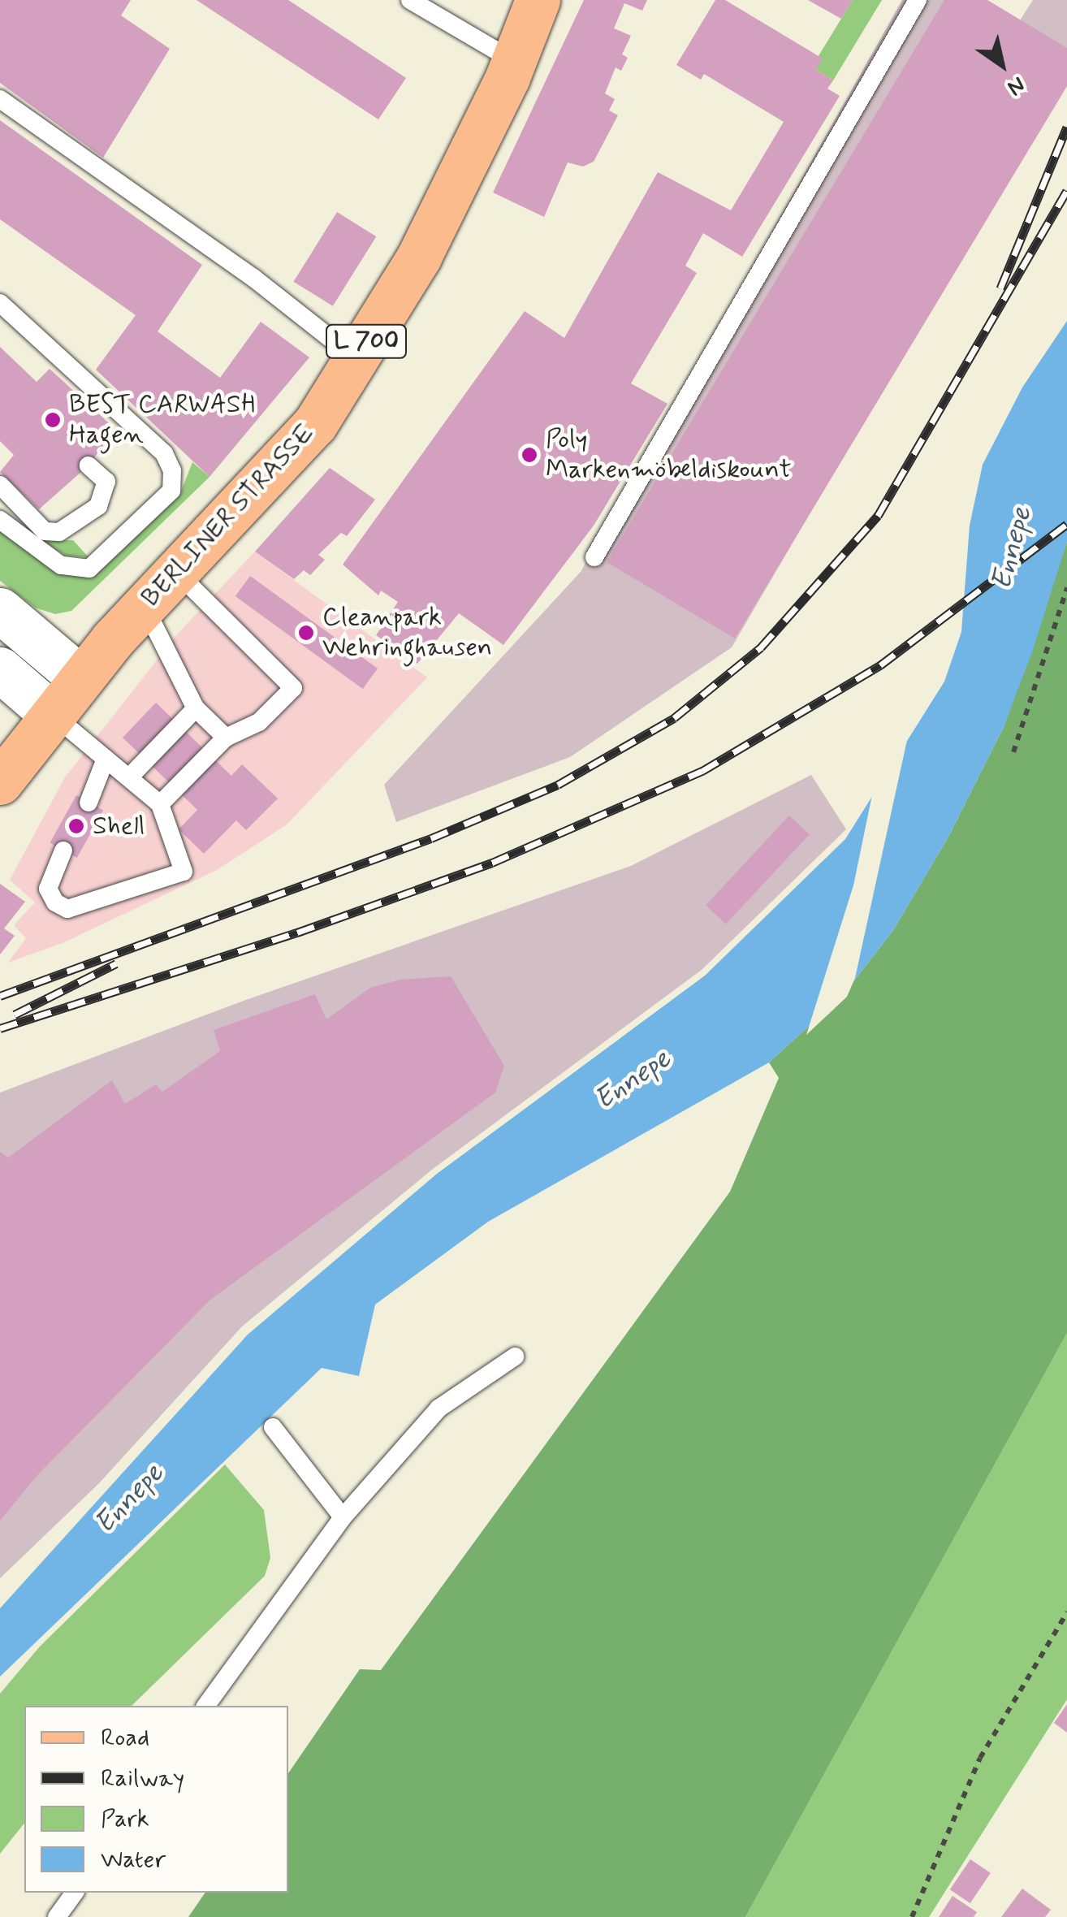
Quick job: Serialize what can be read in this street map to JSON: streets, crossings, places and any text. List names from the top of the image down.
{
  "streets": {
    "main road": ["L 700", "BERLINER STRASSE"]
  },
  "crossings": [
    ["L 700", "BERLINER STRASSE"]
  ],
  "water": ["Ennepe"],
  "places": [
    "BEST CARWASH Hagen",
    "Poly Markenmöbeldiskount",
    "Cleanpark Wehringhausen",
    "Shell"
  ],
  "legend": [
    "Road",
    "Railway",
    "Park",
    "Water"
  ],
  "north": "bottom right"
}
